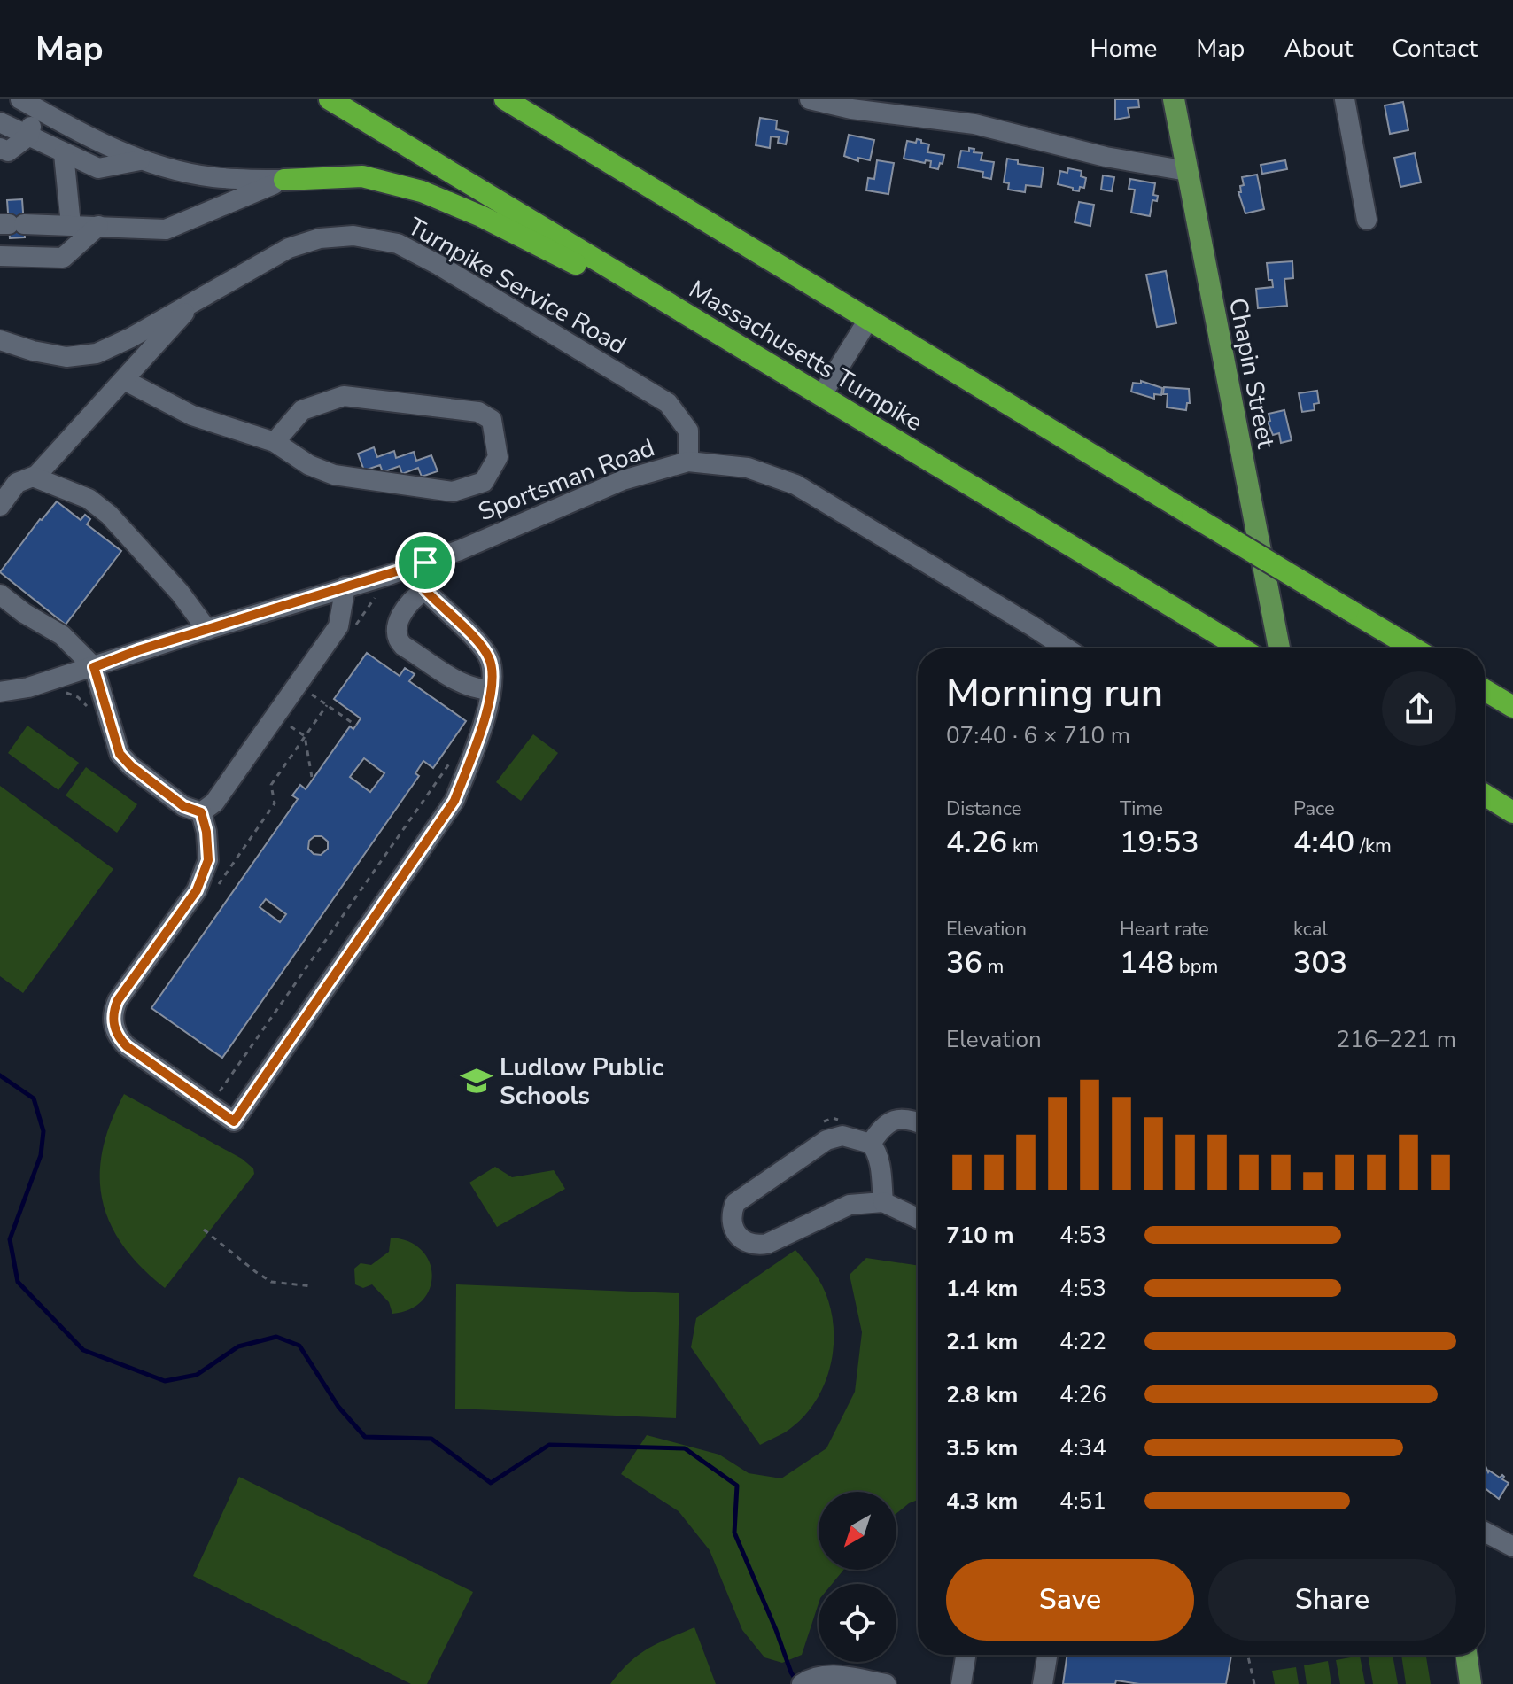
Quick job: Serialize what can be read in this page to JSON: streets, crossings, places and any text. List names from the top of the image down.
{
  "streets": {
    "highway": ["Massachusetts Turnpike"],
    "main road": ["Chapin Street"],
    "street": ["Turnpike Service Road", "Sportsman Road"]
  },
  "crossings": [
    ["Turnpike Service Road", "Sportsman Road"]
  ],
  "places": {
    "school or university": ["Ludlow Public Schools"]
  },
  "north": "bottom left",
  "page": {
    "header": "Map",
    "nav": [
      "Home",
      "Map",
      "About",
      "Contact"
    ],
    "heading": ["Morning run", "07:40 · 6 × 710 m"],
    "stats": [
      ["Distance", "4.26 km"],
      ["Time", "19:53"],
      ["Pace", "4:40 /km"],
      ["Elevation", "36 m"],
      ["Heart rate", "148 bpm"],
      ["kcal", "303"]
    ],
    "chart": ["Elevation", "216–221 m"],
    "list": [
      {
        "name": "710 m",
        "note": "4:53"
      },
      {
        "name": "1.4 km",
        "note": "4:53"
      },
      {
        "name": "2.1 km",
        "note": "4:22"
      },
      {
        "name": "2.8 km",
        "note": "4:26"
      },
      {
        "name": "3.5 km",
        "note": "4:34"
      },
      {
        "name": "4.3 km",
        "note": "4:51"
      }
    ],
    "buttons": ["Save", "Share"]
  }
}
